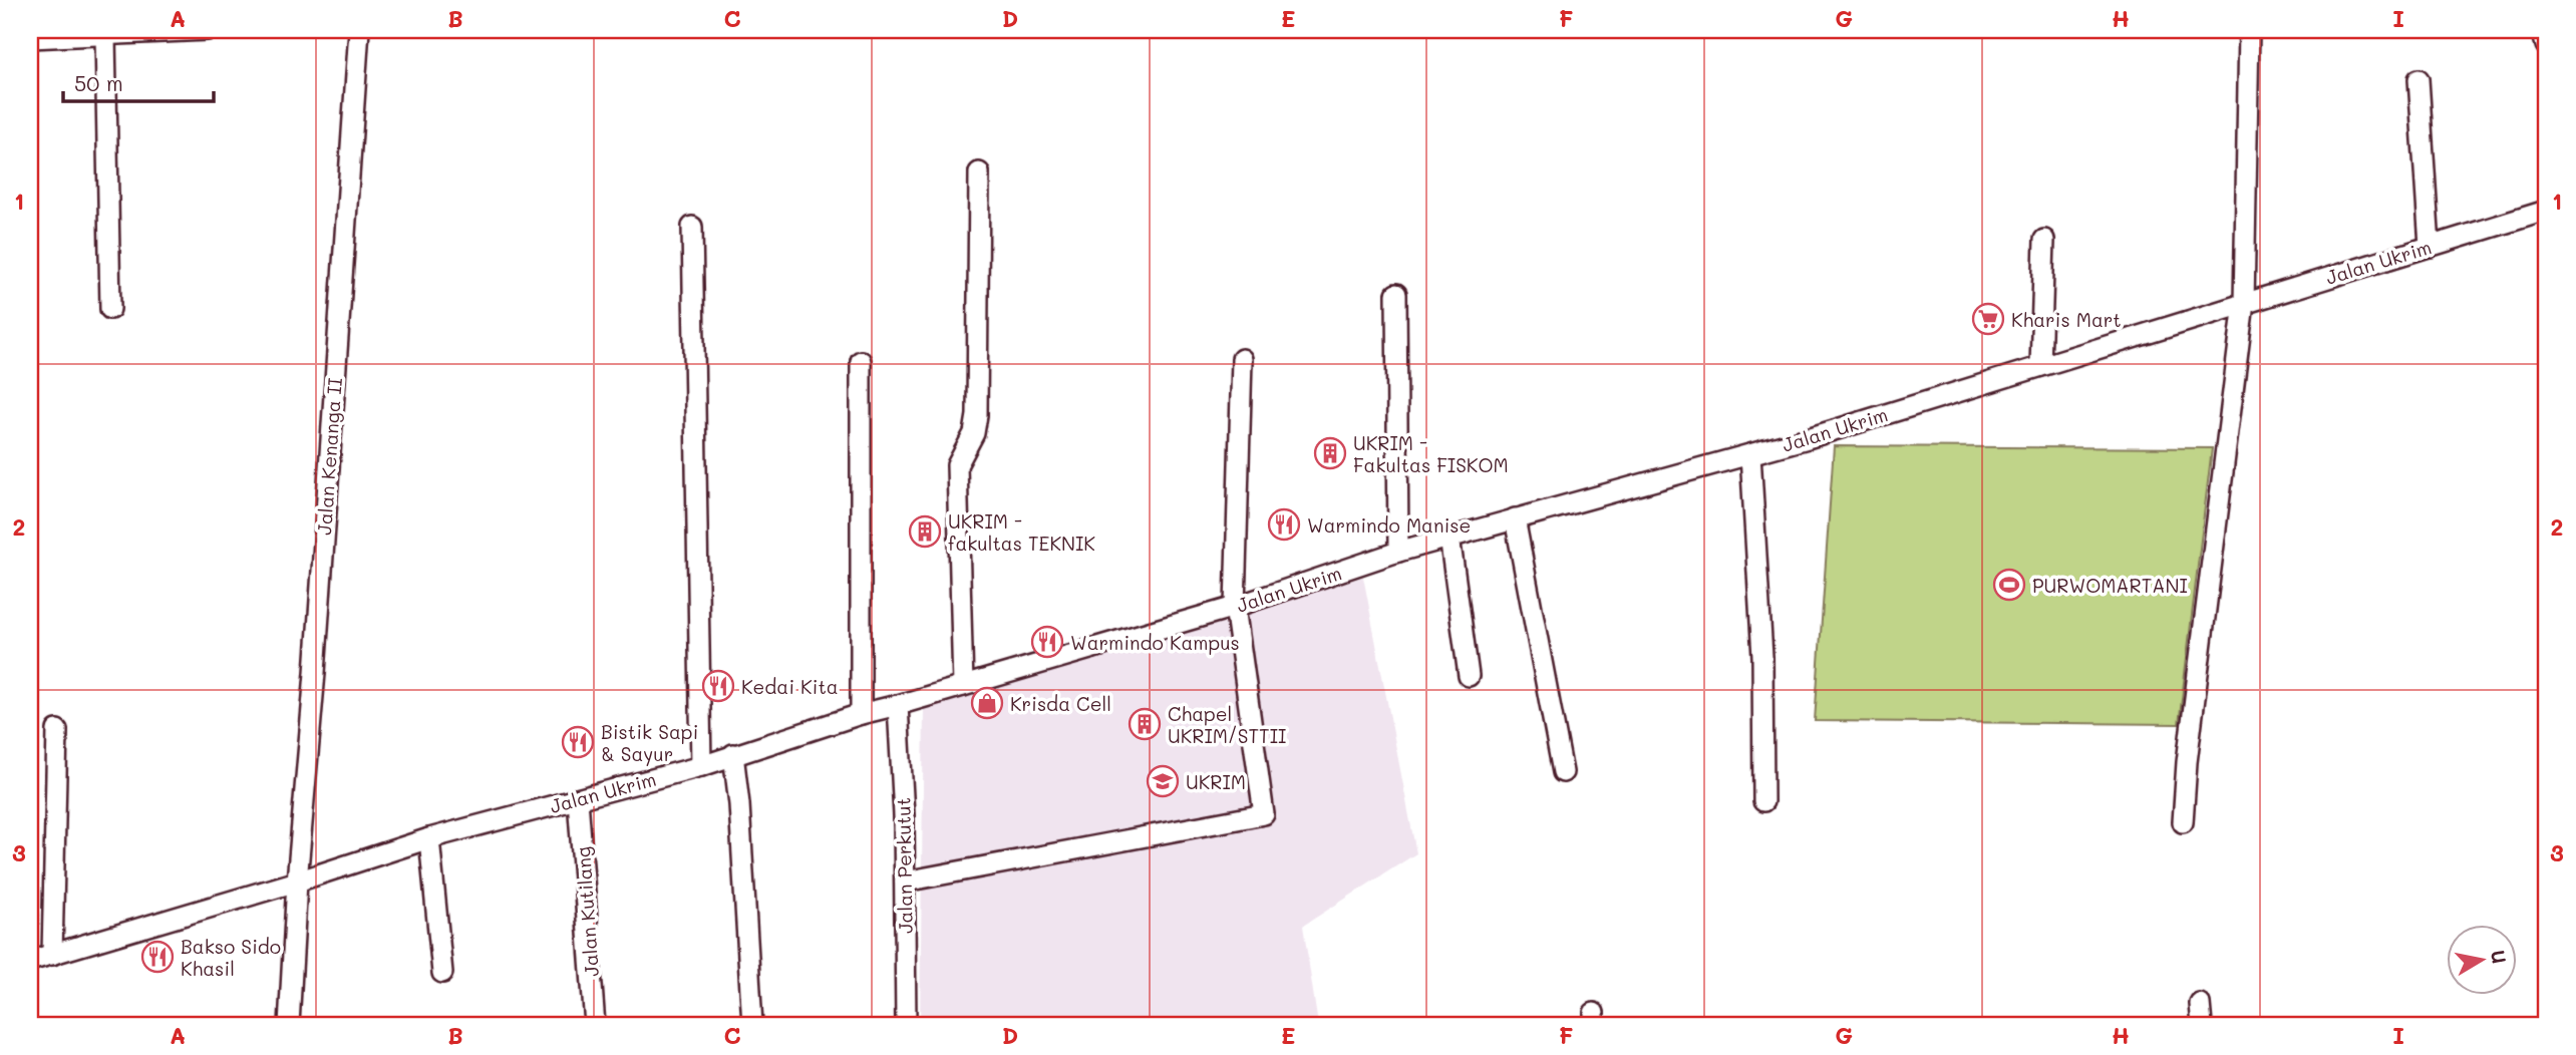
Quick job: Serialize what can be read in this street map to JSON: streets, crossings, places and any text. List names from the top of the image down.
{
  "streets": {
    "street": [
      "Jalan Ukrim",
      "Jalan Kenanga II",
      "Jalan Perkutut",
      "Jalan Kutilang"
    ]
  },
  "crossings": [
    ["Jalan Ukrim", "Jalan Kenanga II"],
    ["Jalan Ukrim", "Jalan Perkutut"],
    ["Jalan Ukrim", "Jalan Kutilang"]
  ],
  "places": {
    "supermarket": ["Kharis Mart"],
    "building": ["UKRIM - Fakultas FISKOM", "UKRIM - fakultas TEKNIK", "Chapel UKRIM/STTII"],
    "restaurant": [
      "Warmindo Manise",
      "Warmindo Kampus",
      "Kedai Kita",
      "Bistik Sapi & Sayur",
      "Bakso Sido Khasil"
    ],
    "sports": ["PURWOMARTANI"],
    "shop": ["Krisda Cell"],
    "school or university": ["UKRIM"]
  },
  "scale_bar": "50 m",
  "north": "right",
  "grid": {
    "columns": [
      "A",
      "B",
      "C",
      "D",
      "E",
      "F",
      "G",
      "H",
      "I"
    ],
    "rows": ["1", "2", "3"]
  }
}
